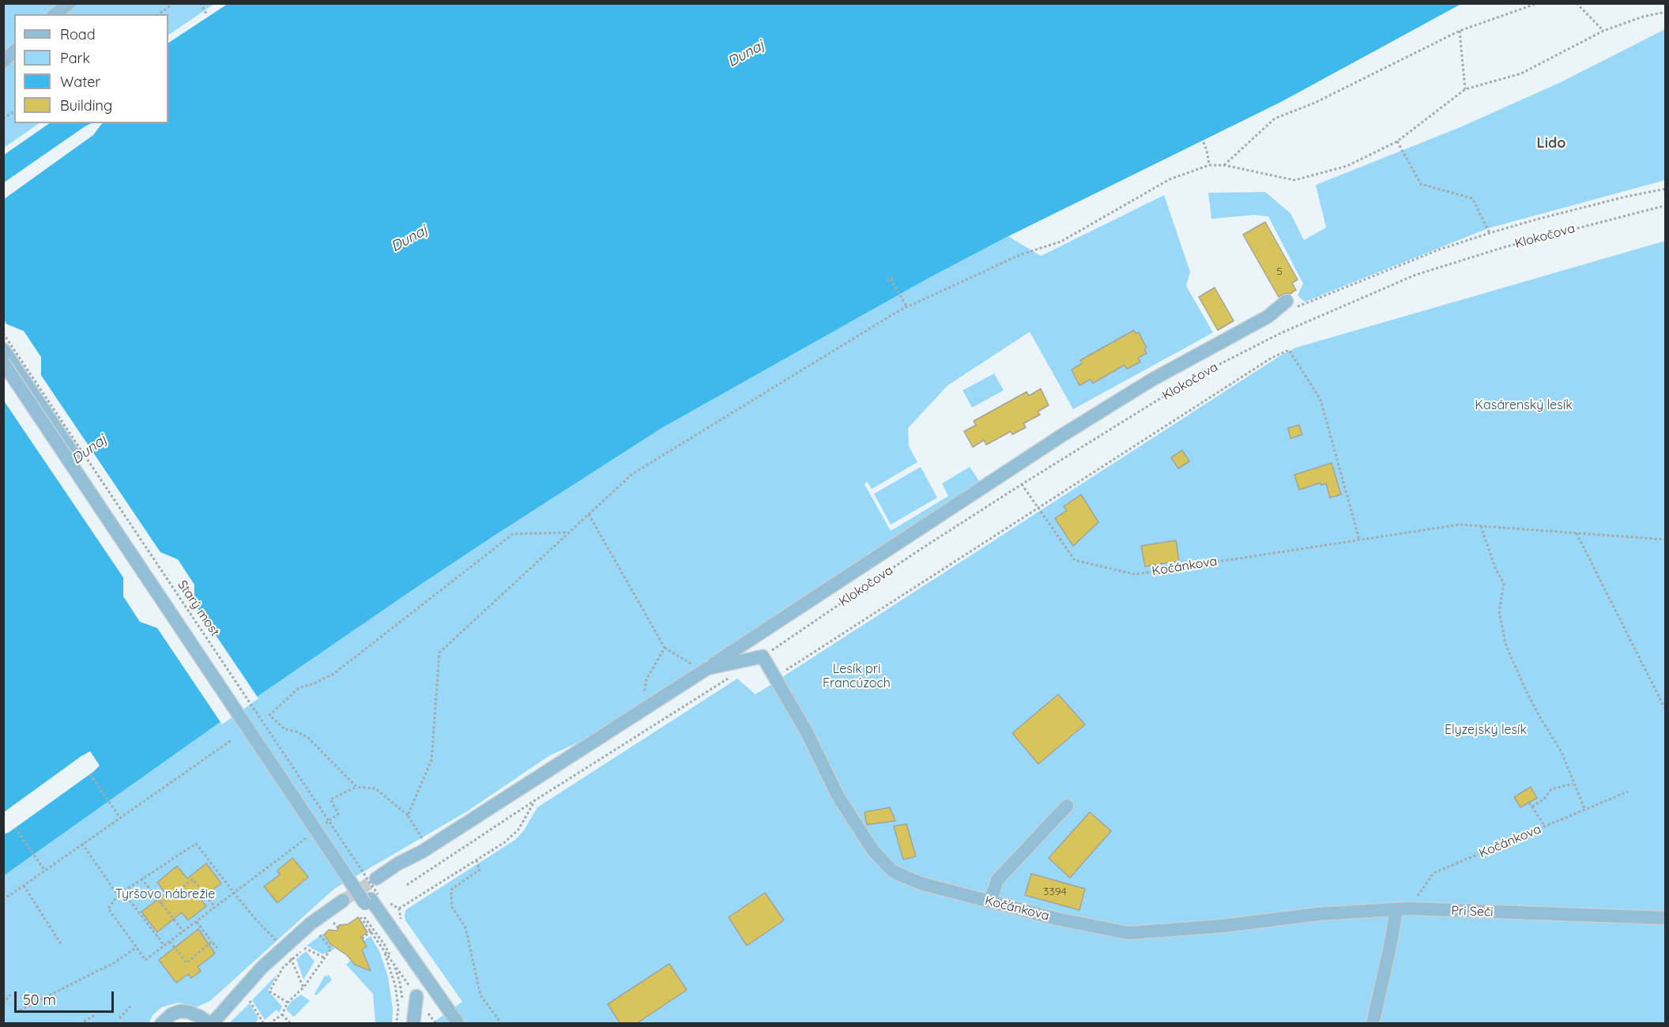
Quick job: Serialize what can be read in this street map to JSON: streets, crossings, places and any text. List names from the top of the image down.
{
  "streets": {
    "street": ["Klokočova", "Kočánkova", "Pri Seči"],
    "path": ["Starý most"]
  },
  "crossings": [
    ["Klokočova", "Kočánkova"],
    ["Kočánkova", "Pri Seči"]
  ],
  "districts": ["Lido"],
  "water": ["Dunaj"],
  "parks": [
    "Kasárenský lesík",
    "Lesík pri Francúzoch",
    "Elyzejský lesík",
    "Tyršovo nábrežie"
  ],
  "house_numbers": ["5", "3394"],
  "legend": [
    "Road",
    "Park",
    "Water",
    "Building"
  ],
  "scale_bar": "50 m"
}
